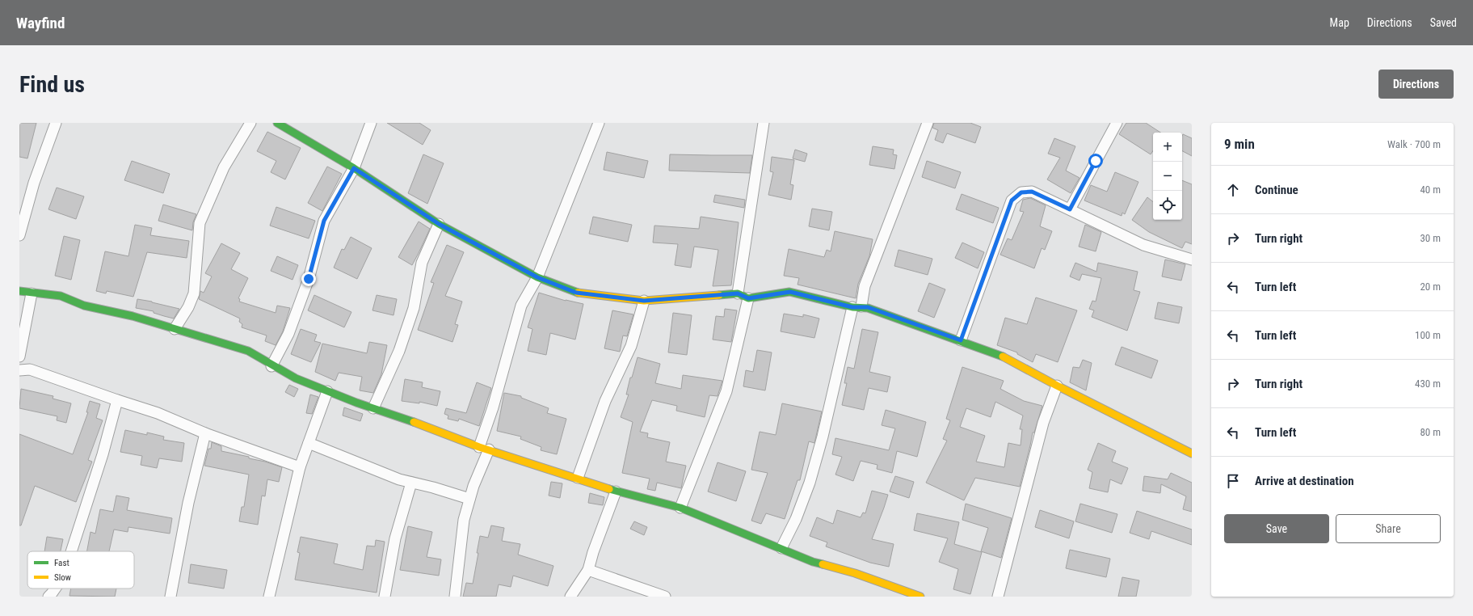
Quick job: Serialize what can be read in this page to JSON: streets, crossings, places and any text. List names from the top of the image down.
{
  "legend": ["Fast", "Slow"],
  "page": {
    "header": "Wayfind",
    "nav": ["Map", "Directions", "Saved"],
    "buttons": [
      "Directions",
      ["Save", "Share"]
    ],
    "title": "Find us",
    "heading": ["9 min", "Walk · 700 m"],
    "map_buttons": ["+", "−"],
    "list": [
      ["Continue", "40 m"],
      ["Turn right", "30 m"],
      ["Turn left", "20 m"],
      ["Turn left", "100 m"],
      ["Turn right", "430 m"],
      ["Turn left", "80 m"],
      "Arrive at destination"
    ]
  }
}
